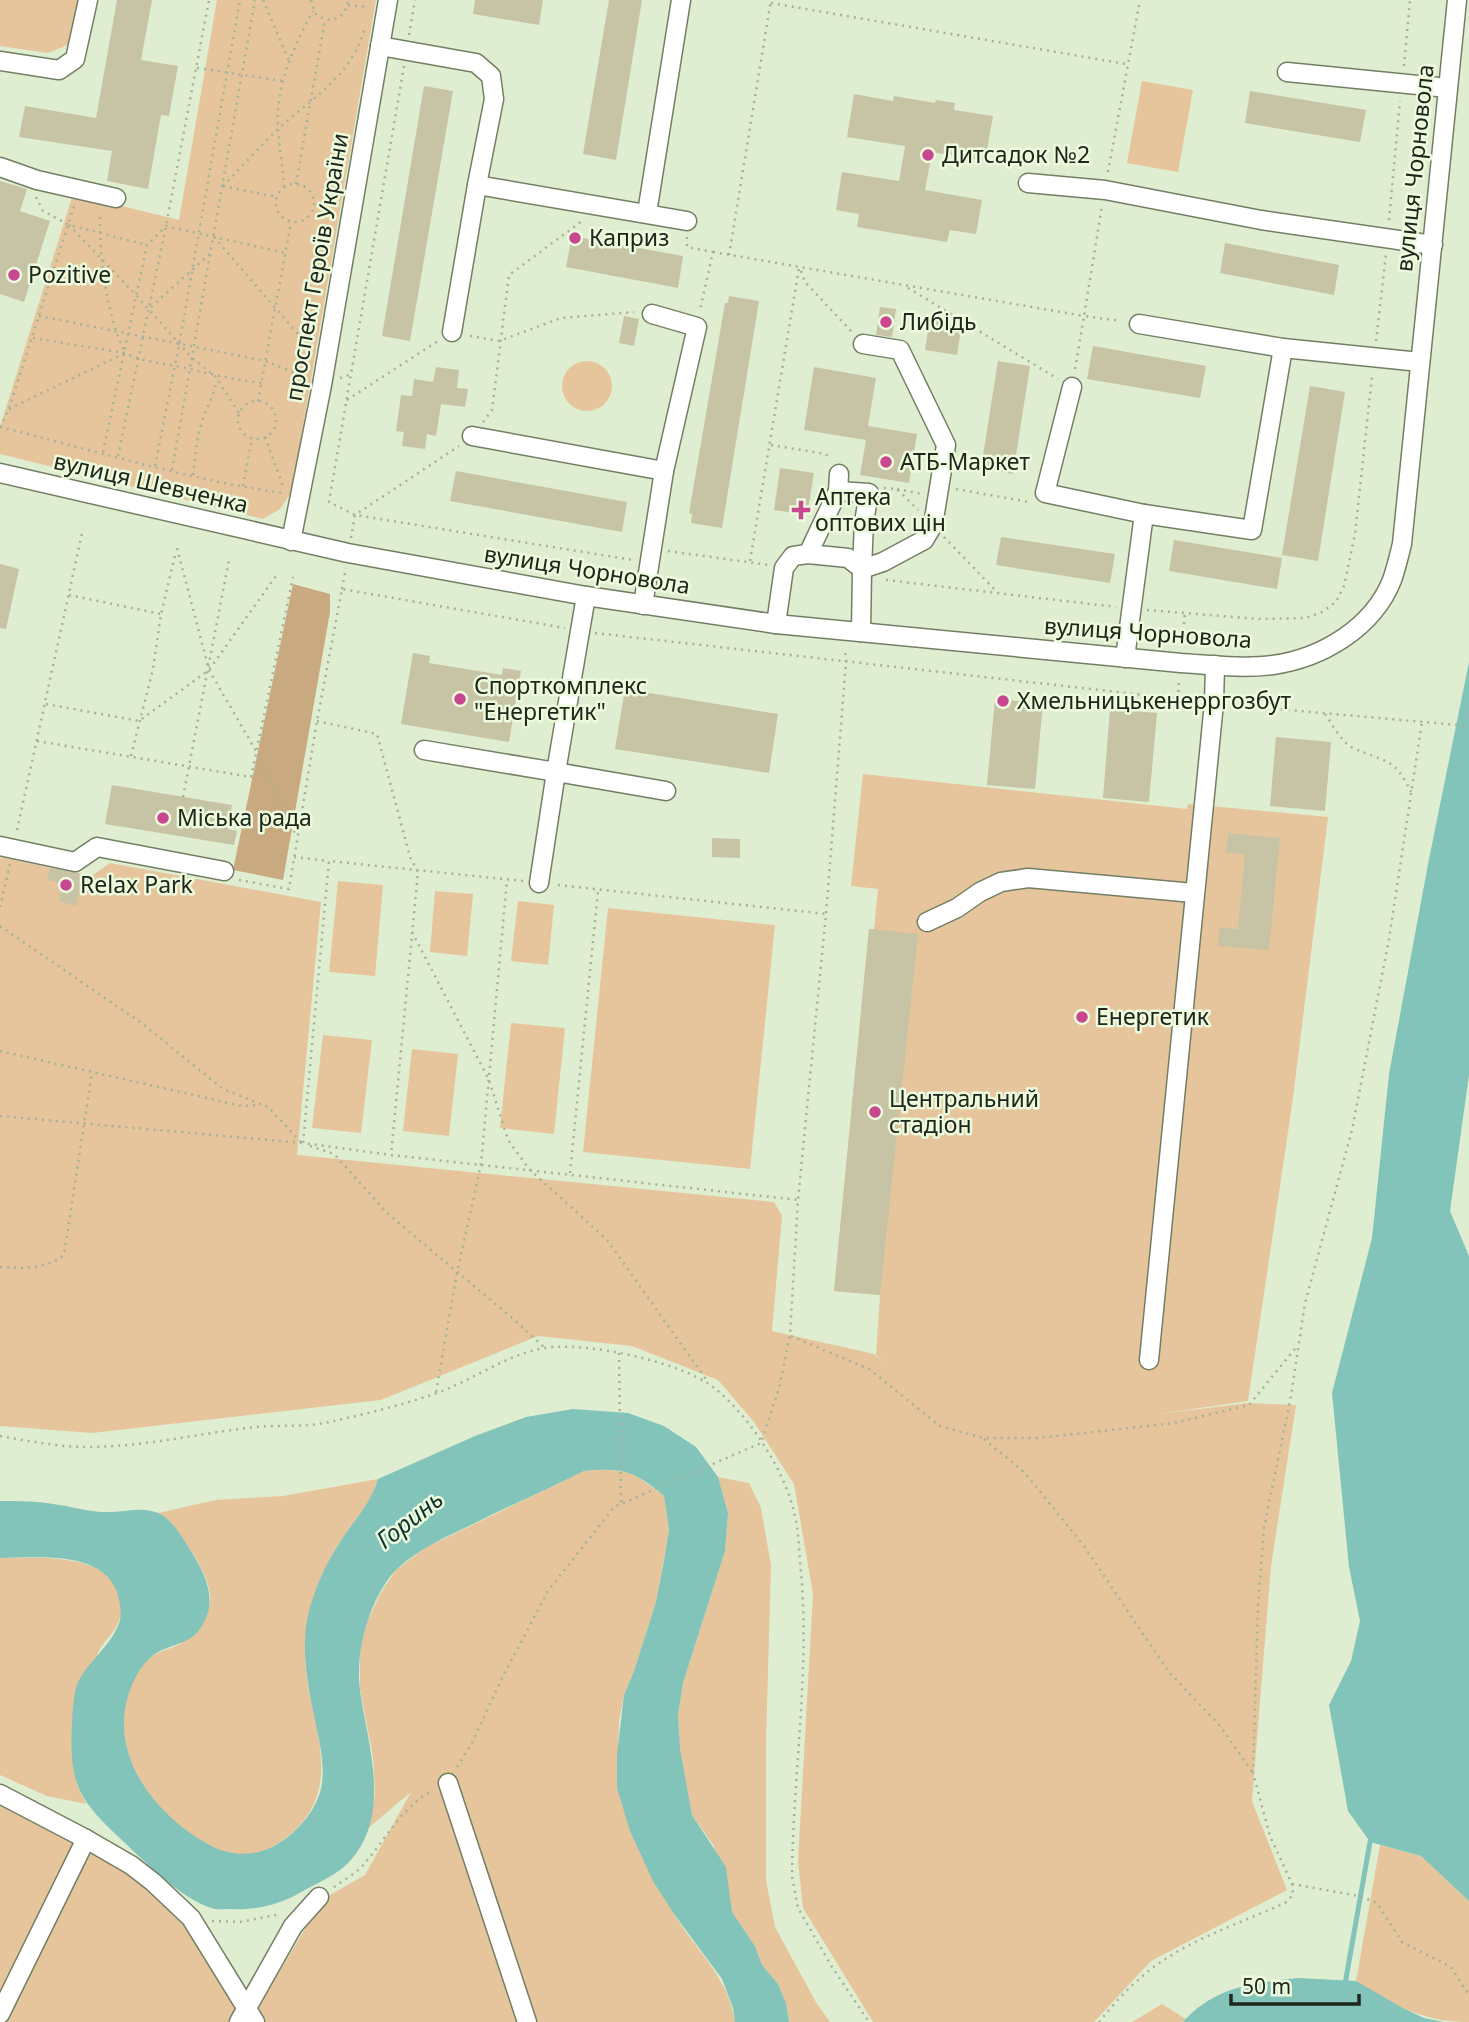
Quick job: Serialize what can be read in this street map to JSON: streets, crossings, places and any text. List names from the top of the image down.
{
  "streets": {
    "street": ["вулиця Чорновола", "проспект Героїв України", "вулиця Шевченка"]
  },
  "crossings": [
    ["вулиця Чорновола", "проспект Героїв України"],
    ["вулиця Чорновола", "вулиця Шевченка"],
    ["проспект Героїв України", "вулиця Шевченка"]
  ],
  "water": ["Горинь"],
  "places": {
    "other": [
      "Дитсадок №2",
      "Каприз",
      "Pozitive",
      "Либідь",
      "АТБ-Маркет",
      "Спорткомплекс \"Енергетик\"",
      "Хмельницькенерргозбут",
      "Міська рада",
      "Relax Park",
      "Енергетик",
      "Центральний стадіон"
    ],
    "health": ["Аптека оптових цін"]
  },
  "scale_bar": "50 m"
}
